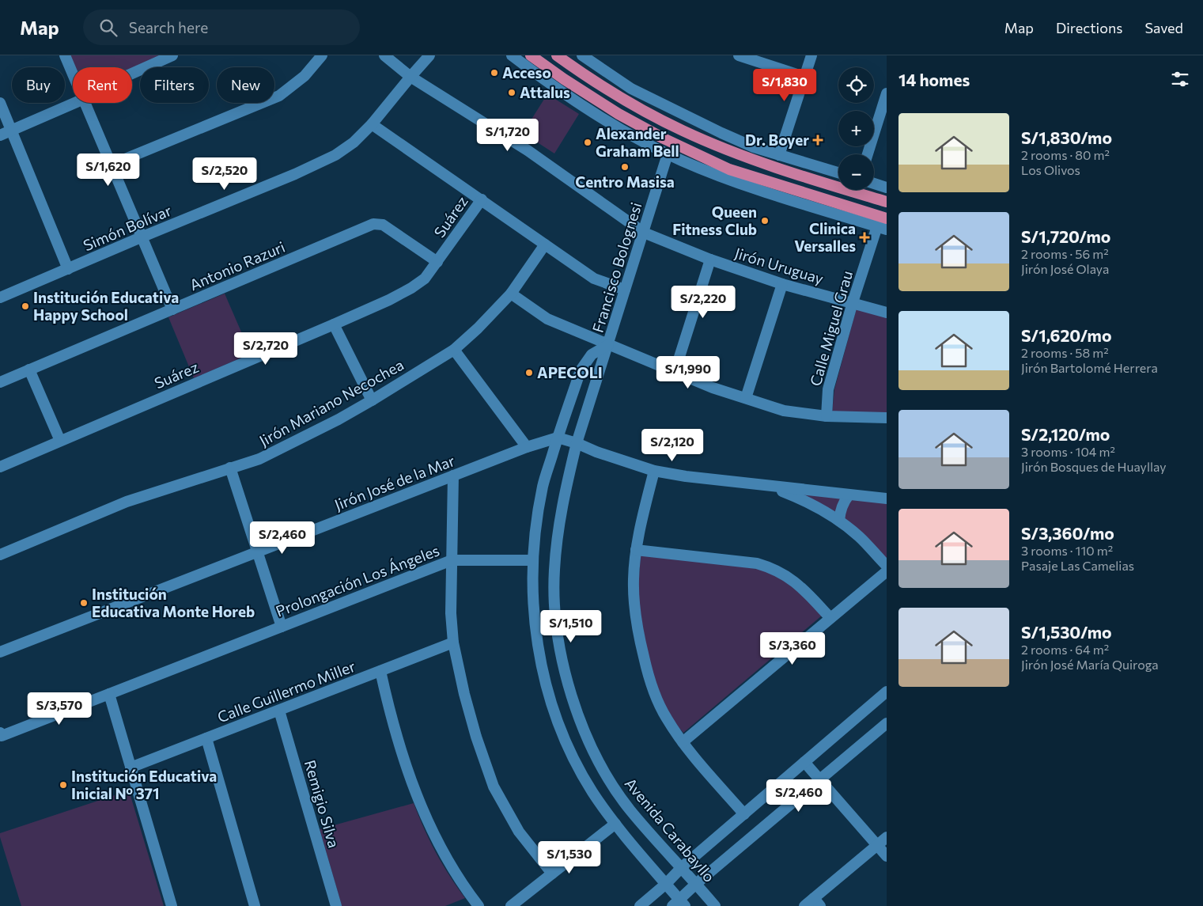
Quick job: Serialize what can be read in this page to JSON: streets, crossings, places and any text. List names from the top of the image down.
{
  "streets": {
    "street": [
      "Suárez",
      "Simón Bolívar",
      "Antonio Razuri",
      "Jirón Uruguay",
      "Francisco Bolognesi",
      "Calle Miguel Grau",
      "Jirón Mariano Necochea",
      "Jirón José de la Mar",
      "Prolongación Los Ángeles",
      "Calle Guillermo Miller",
      "Remigio Silva",
      "Avenida Carabayllo"
    ]
  },
  "crossings": [
    ["Suárez", "Antonio Razuri"],
    ["Simón Bolívar", "Jirón Uruguay"],
    ["Jirón Uruguay", "Francisco Bolognesi"],
    ["Jirón Uruguay", "Calle Miguel Grau"],
    ["Francisco Bolognesi", "Avenida Carabayllo"],
    ["Calle Guillermo Miller", "Remigio Silva"]
  ],
  "places": {
    "other": [
      "Acceso",
      "Attalus",
      "Alexander Graham Bell",
      "Centro Masisa",
      "Queen Fitness Club",
      "Institución Educativa Happy School",
      "APECOLI",
      "Institución Educativa Monte Horeb",
      "Institución Educativa Inicial Nº 371"
    ],
    "health": ["Dr. Boyer", "Clinica Versalles"]
  },
  "page": {
    "header": "Map",
    "search": "Search here",
    "nav": ["Map", "Directions", "Saved"],
    "heading": "14 homes",
    "map_buttons": ["+", "−"],
    "chip": [
      "Buy",
      "Rent",
      "Filters",
      "New"
    ],
    "price": [
      "S/1,830",
      "S/1,720",
      "S/1,620",
      "S/2,520",
      "S/2,220",
      "S/2,720",
      "S/1,990",
      "S/2,120",
      "S/2,460",
      "S/1,510",
      "S/3,360",
      "S/3,570",
      "S/2,460",
      "S/1,530"
    ],
    "list": [
      {
        "name": "S/1,830/mo",
        "note": "2 rooms · 80 m² · Los Olivos"
      },
      {
        "name": "S/1,720/mo",
        "note": "2 rooms · 56 m² · Jirón José Olaya"
      },
      {
        "name": "S/1,620/mo",
        "note": "2 rooms · 58 m² · Jirón Bartolomé Herrera"
      },
      {
        "name": "S/2,120/mo",
        "note": "3 rooms · 104 m² · Jirón Bosques de Huayllay"
      },
      {
        "name": "S/3,360/mo",
        "note": "3 rooms · 110 m² · Pasaje Las Camelias"
      },
      {
        "name": "S/1,530/mo",
        "note": "2 rooms · 64 m² · Jirón José María Quiroga"
      }
    ]
  }
}
